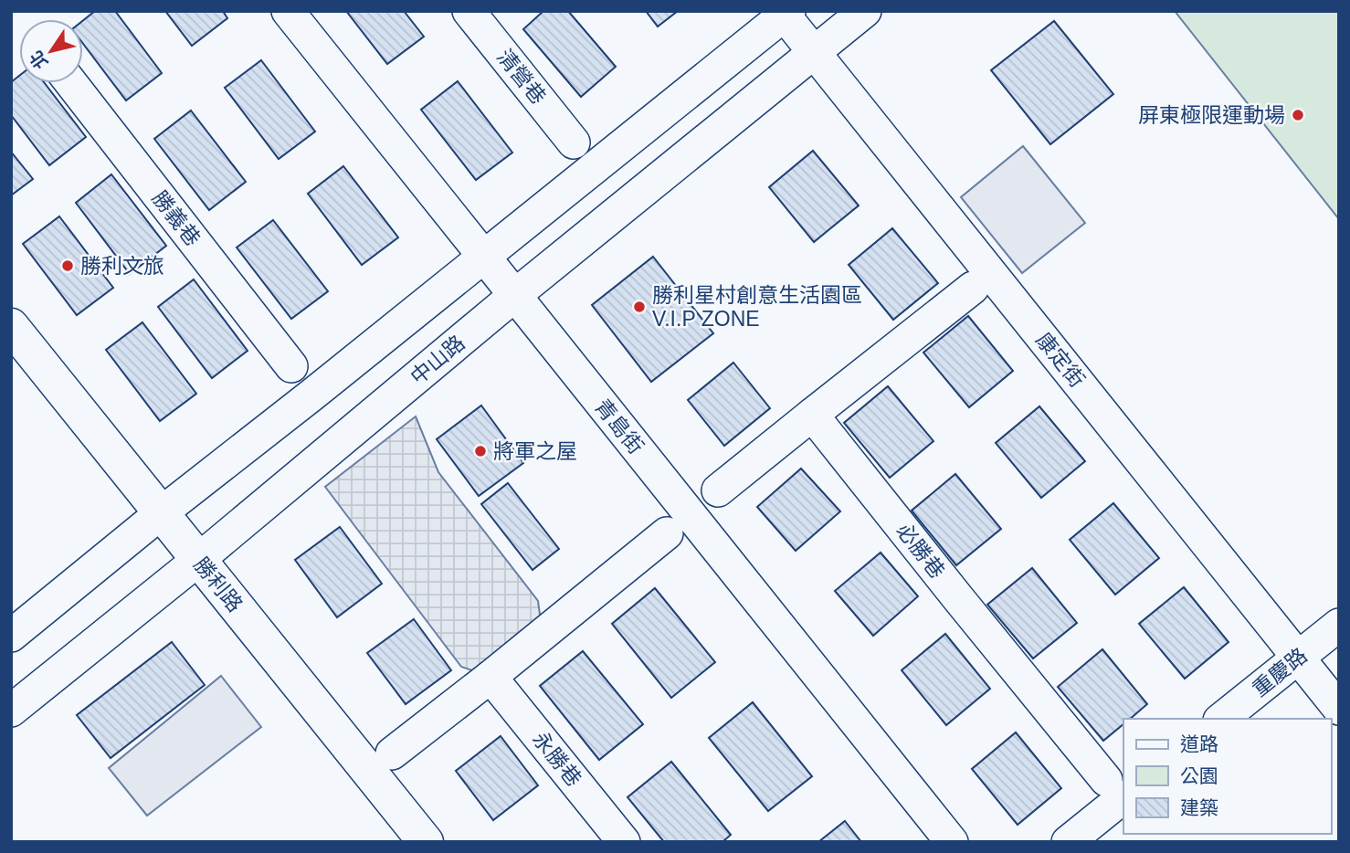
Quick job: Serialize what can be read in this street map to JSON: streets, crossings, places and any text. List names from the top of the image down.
{
  "streets": {
    "main road": ["勝利路"],
    "street": [
      "清營巷",
      "勝義巷",
      "中山路",
      "康定街",
      "青島街",
      "必勝巷",
      "重慶路",
      "永勝巷"
    ]
  },
  "crossings": [
    ["中山路", "康定街"],
    ["中山路", "青島街"],
    ["中山路", "勝利路"],
    ["康定街", "重慶路"]
  ],
  "places": [
    "屏東極限運動場",
    "勝利文旅",
    "勝利星村創意生活園區 V.I.P ZONE",
    "將軍之屋"
  ],
  "legend": ["道路", "公園", "建築"],
  "north": "bottom left"
}
